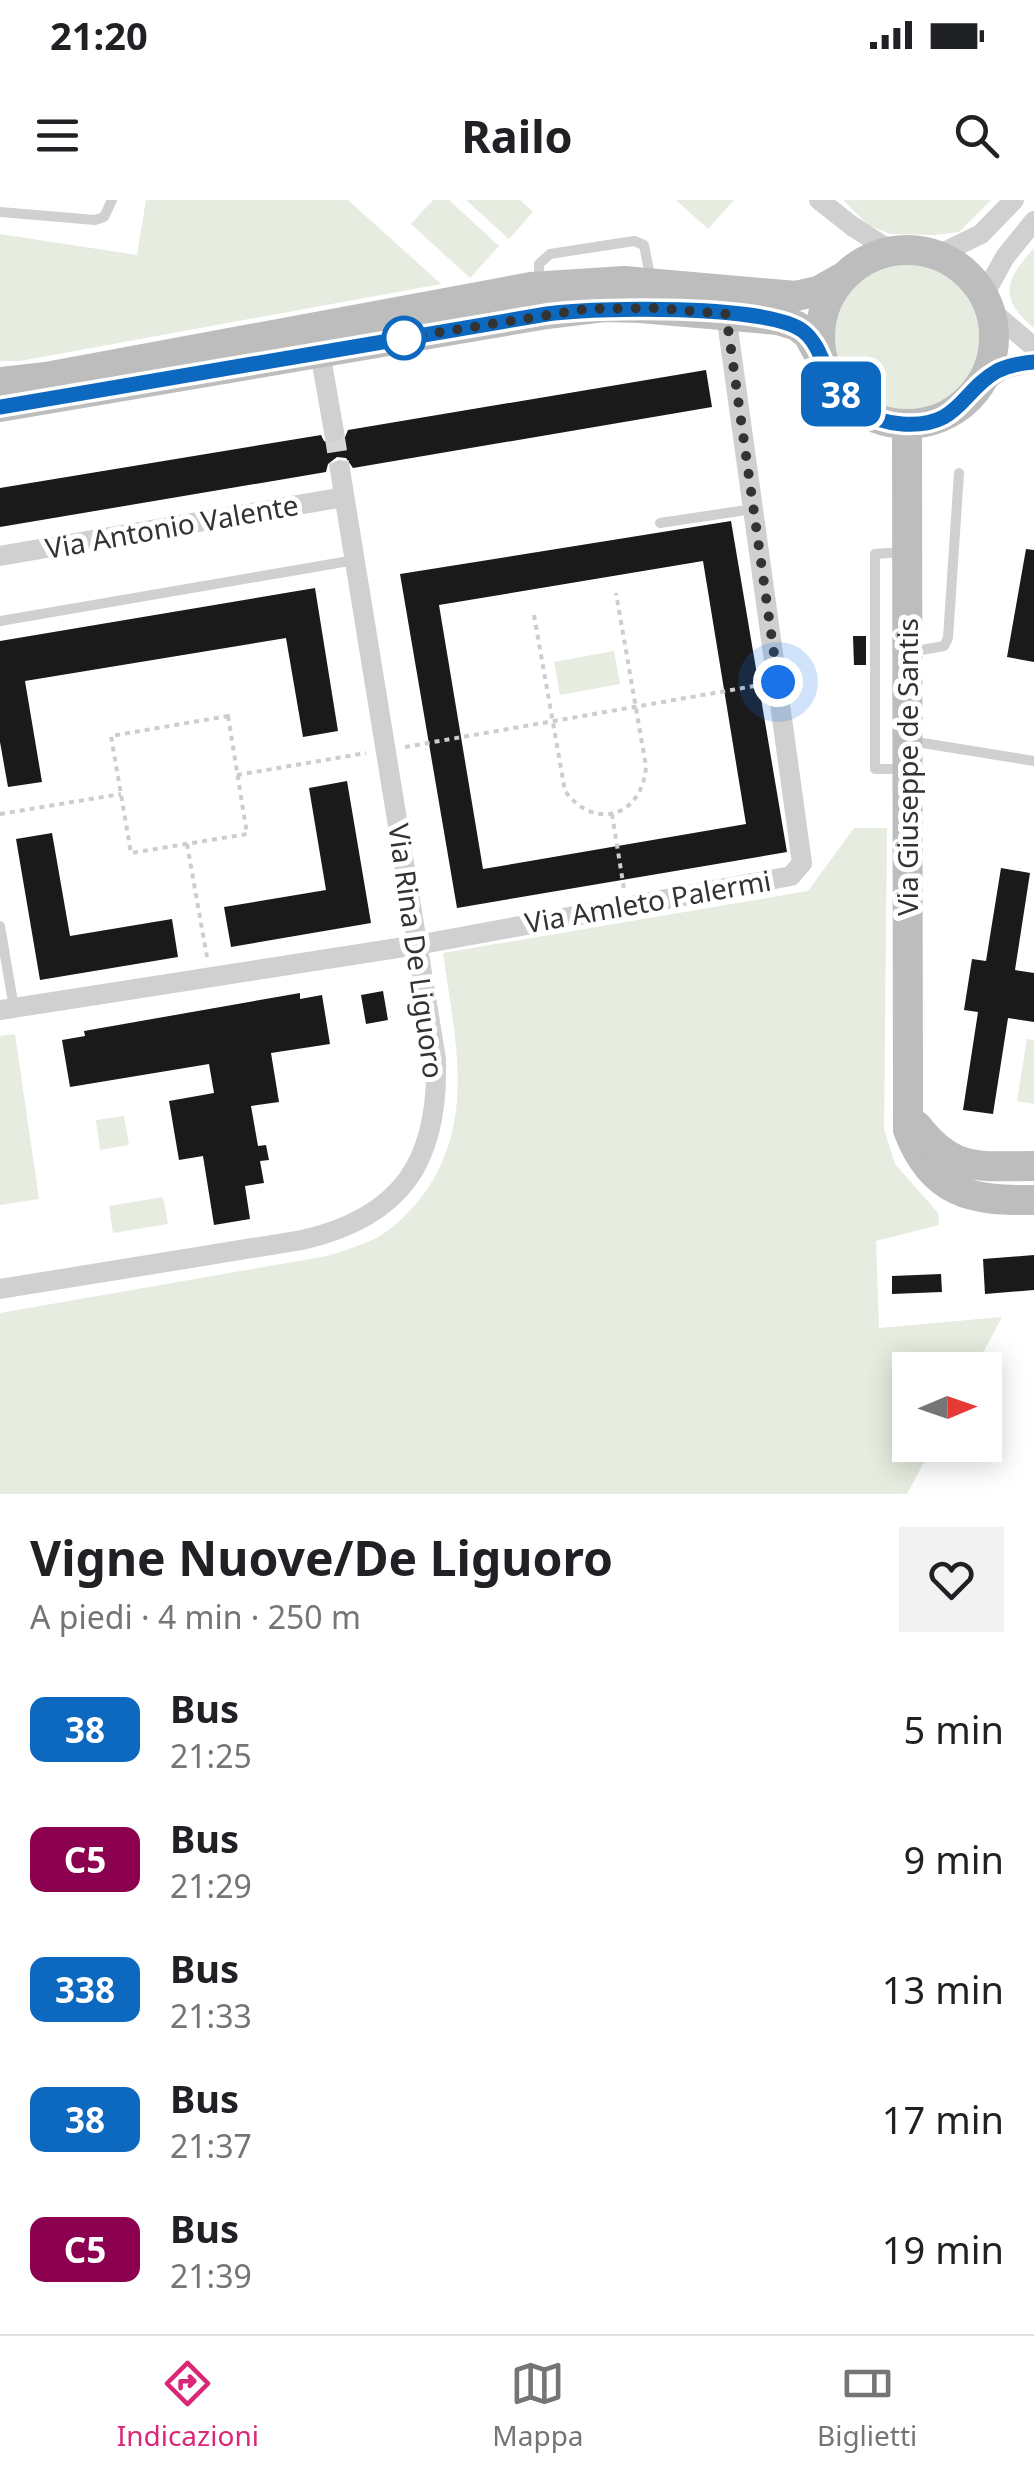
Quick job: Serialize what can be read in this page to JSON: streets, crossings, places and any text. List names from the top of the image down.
{
  "streets": {
    "main road": ["Via Giuseppe de Santis"],
    "street": ["Via Antonio Valente", "Via Amleto Palermi", "Via Rina De Liguoro"]
  },
  "crossings": [
    ["Via Antonio Valente", "Via Rina De Liguoro"],
    ["Via Amleto Palermi", "Via Rina De Liguoro"]
  ],
  "lines": ["bus line 38"],
  "north": "right",
  "page": {
    "status": "21:20",
    "header": "Railo",
    "on_map": "38",
    "heading": ["Vigne Nuove/De Liguoro", "A piedi · 4 min · 250 m"],
    "list": [
      {
        "mark": "38",
        "name": "Bus",
        "note": "21:25",
        "value": "5 min"
      },
      {
        "mark": "C5",
        "name": "Bus",
        "note": "21:29",
        "value": "9 min"
      },
      {
        "mark": "338",
        "name": "Bus",
        "note": "21:33",
        "value": "13 min"
      },
      {
        "mark": "38",
        "name": "Bus",
        "note": "21:37",
        "value": "17 min"
      },
      {
        "mark": "C5",
        "name": "Bus",
        "note": "21:39",
        "value": "19 min"
      }
    ],
    "tabs": ["Indicazioni", "Mappa", "Biglietti"]
  }
}
